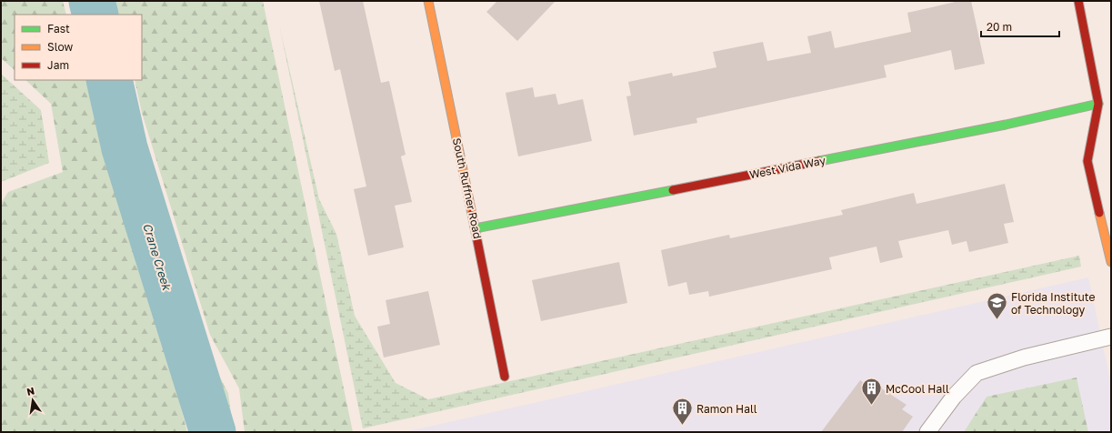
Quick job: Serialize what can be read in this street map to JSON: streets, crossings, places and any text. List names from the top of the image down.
{
  "streets": {
    "street": ["West Vida Way", "South Ruffner Road"]
  },
  "crossings": [
    ["West Vida Way", "South Ruffner Road"]
  ],
  "water": ["Crane Creek"],
  "places": {
    "school or university": ["Florida Institute of Technology"],
    "building": ["McCool Hall", "Ramon Hall"]
  },
  "legend": ["Fast", "Slow", "Jam"],
  "scale_bar": "20 m",
  "north": "top"
}
